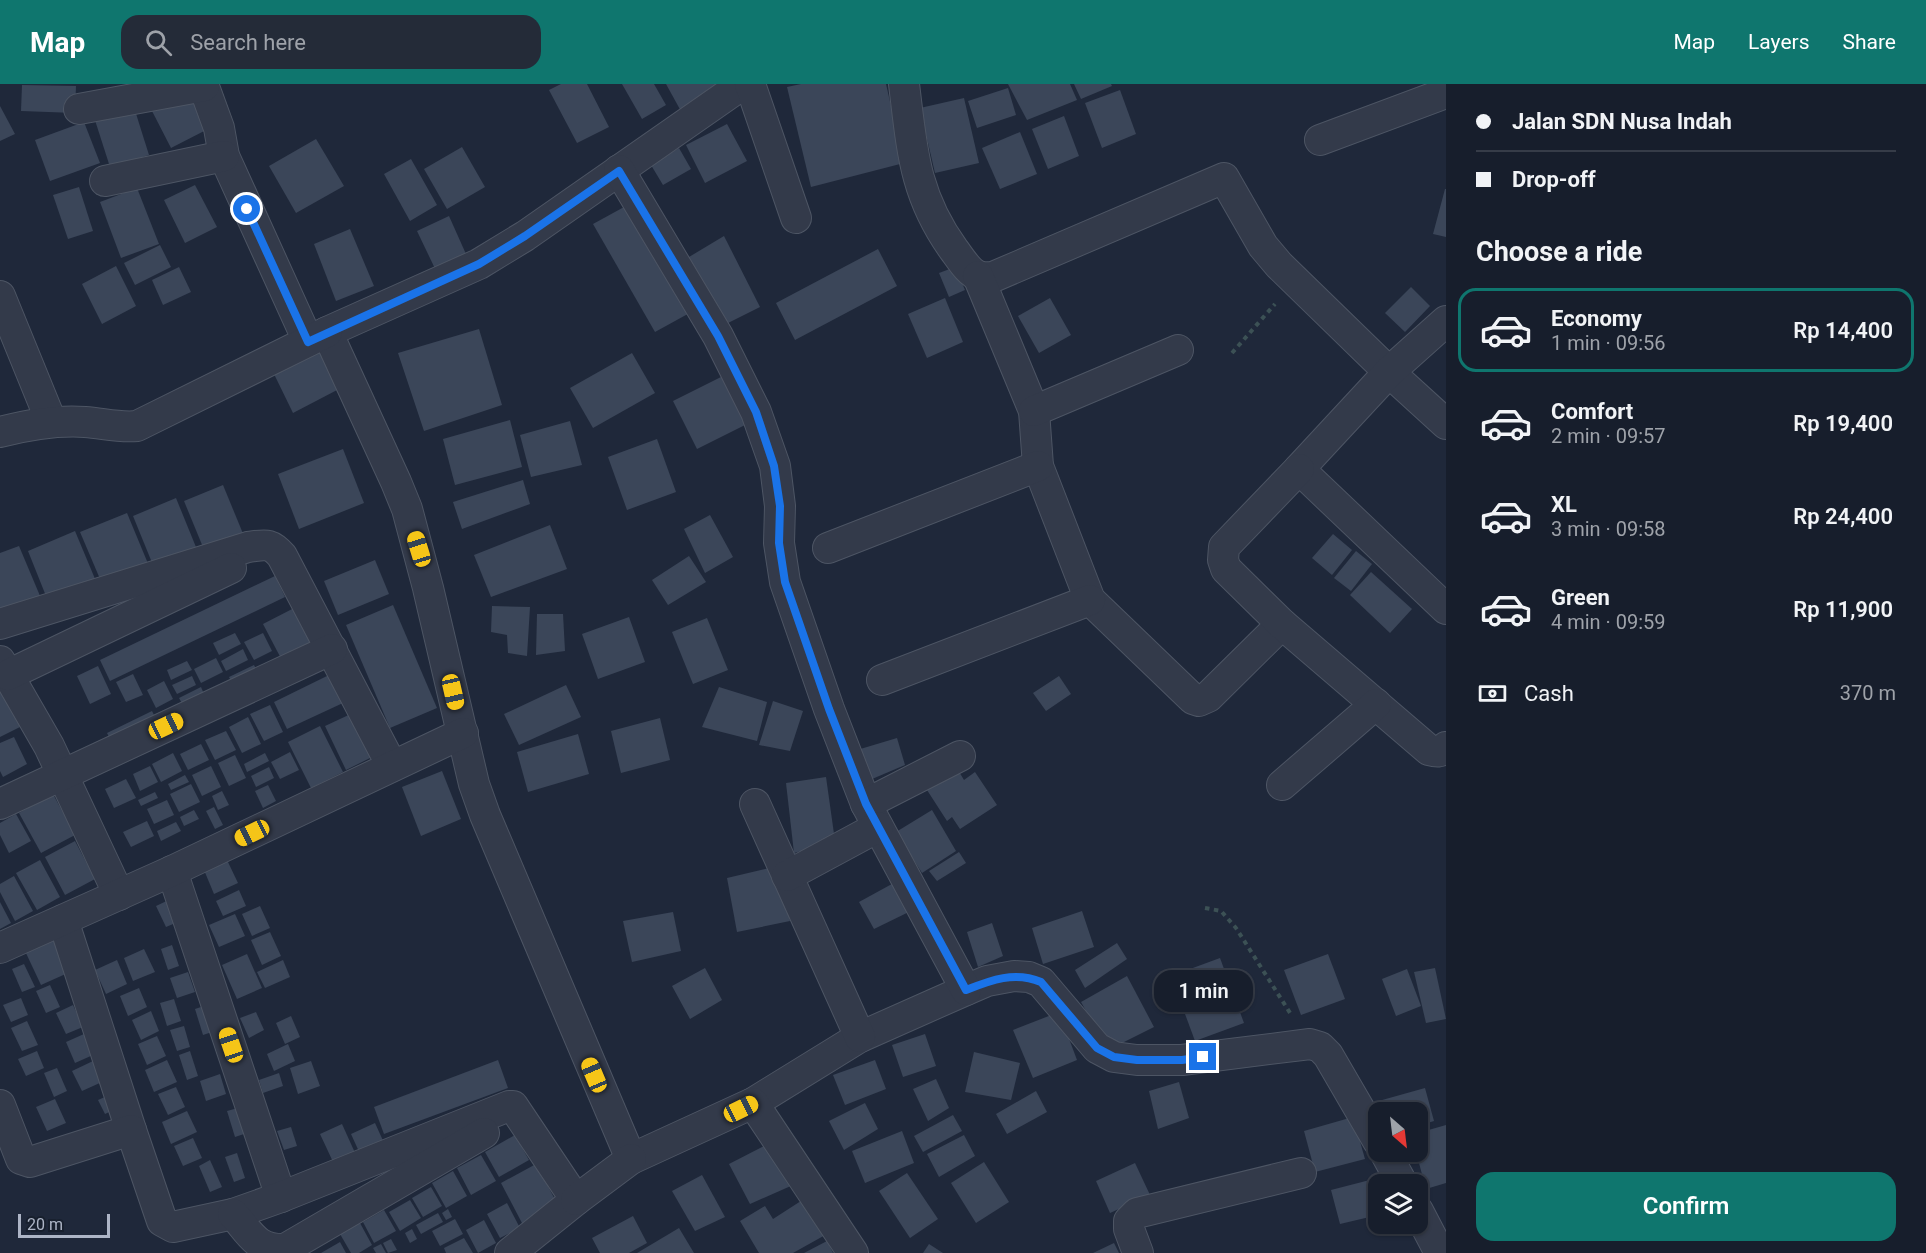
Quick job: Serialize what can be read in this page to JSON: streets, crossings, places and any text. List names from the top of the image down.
{
  "scale_bar": "20 m",
  "north": "bottom right",
  "page": {
    "header": "Map",
    "search": "Search here",
    "nav": ["Map", "Layers", "Share"],
    "banner": ["Jalan SDN Nusa Indah", "Drop-off"],
    "heading": "Choose a ride",
    "list": [
      {
        "name": "Economy",
        "note": "1 min · 09:56",
        "value": "Rp 14,400"
      },
      {
        "name": "Comfort",
        "note": "2 min · 09:57",
        "value": "Rp 19,400"
      },
      {
        "name": "XL",
        "note": "3 min · 09:58",
        "value": "Rp 24,400"
      },
      {
        "name": "Green",
        "note": "4 min · 09:59",
        "value": "Rp 11,900"
      }
    ],
    "pay": ["Cash", "370 m"],
    "bubble": "1 min",
    "buttons": "Confirm",
    "scale": "20 m"
  }
}
